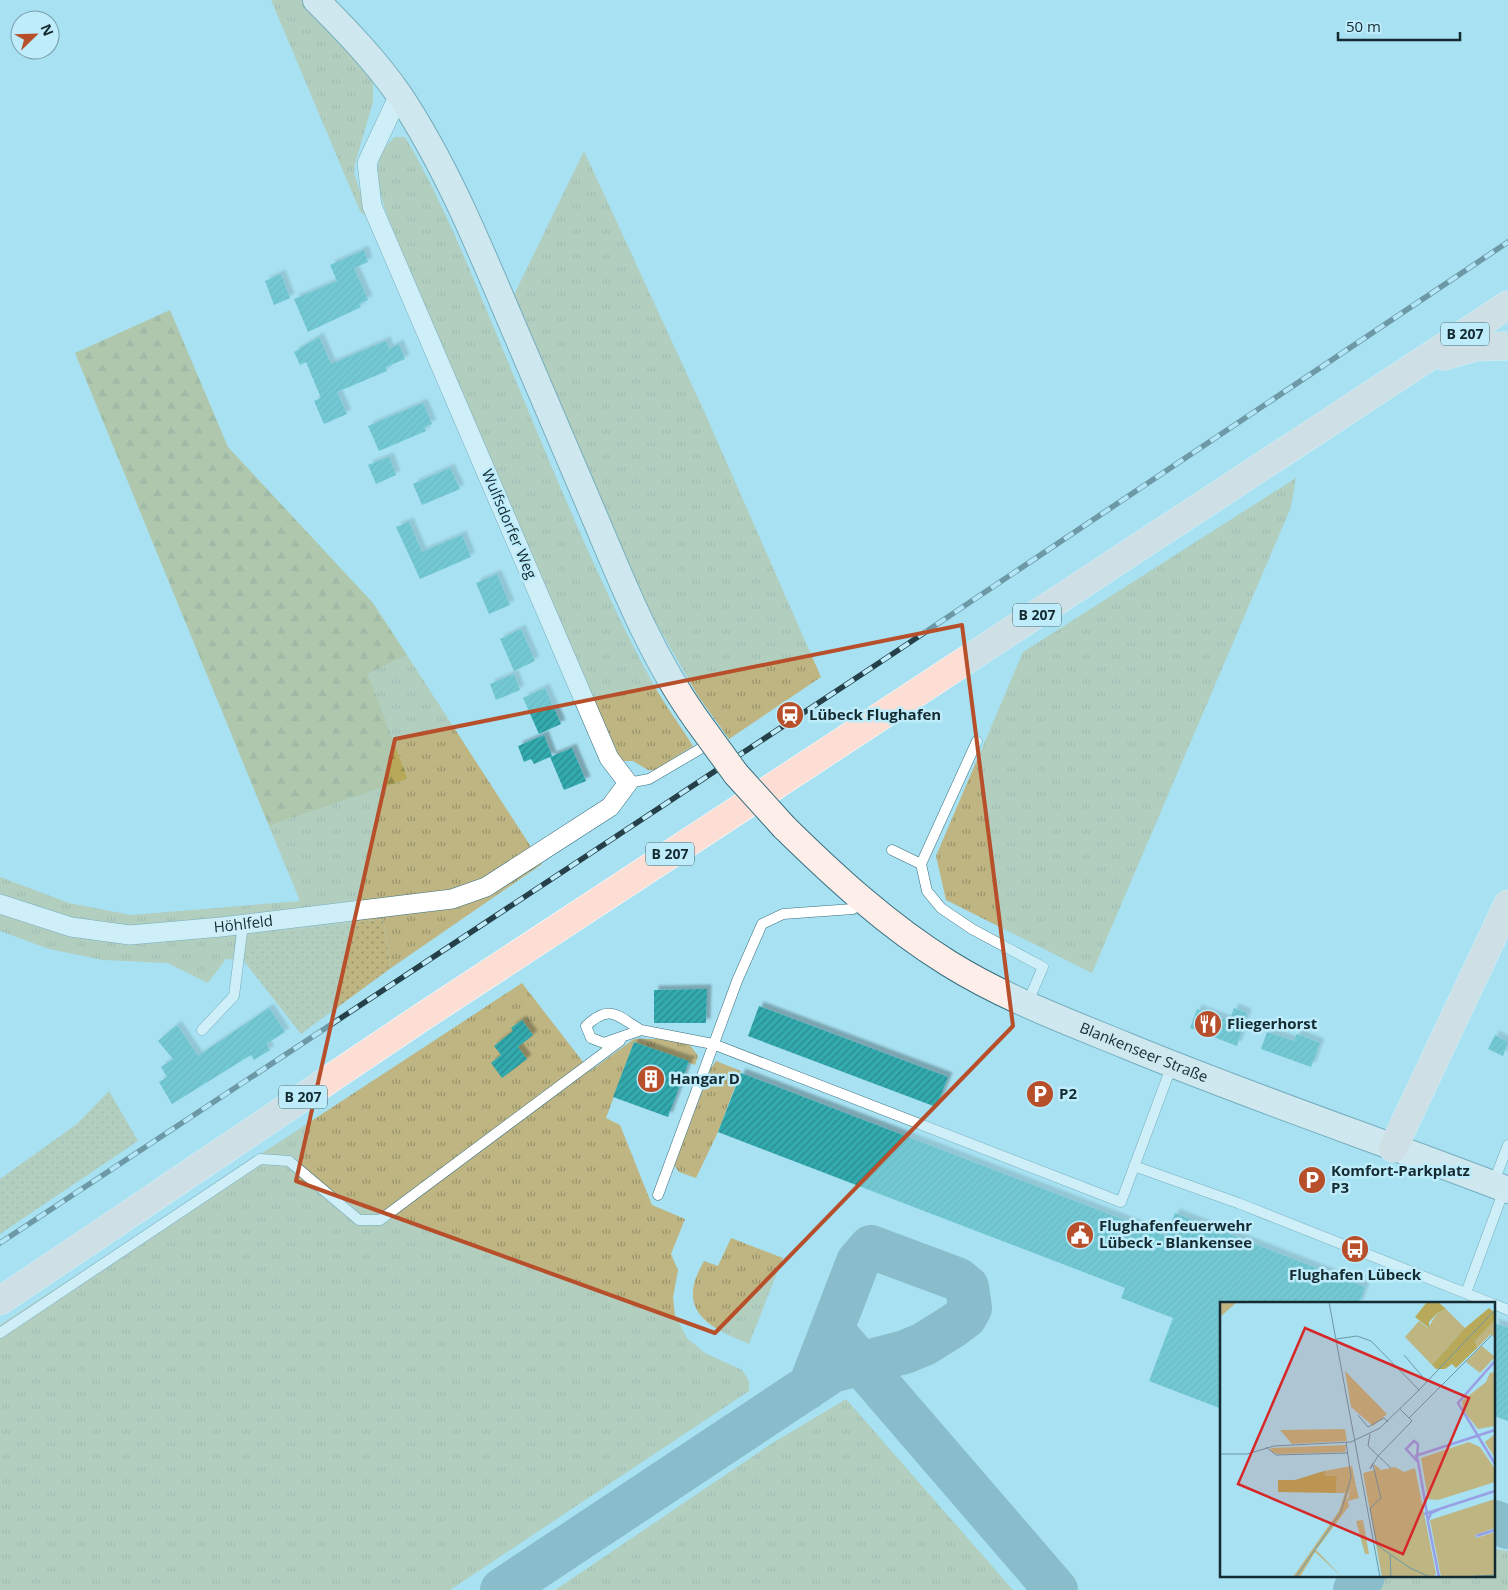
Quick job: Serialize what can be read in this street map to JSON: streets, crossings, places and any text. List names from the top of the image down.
{
  "streets": {
    "main road": ["B 207"],
    "street": ["Wulfsdorfer Weg", "Höhlfeld", "Blankenseer Straße"]
  },
  "crossings": [
    ["Wulfsdorfer Weg", "Höhlfeld"],
    ["Wulfsdorfer Weg", "Blankenseer Straße"]
  ],
  "places": {
    "station": ["Lübeck Flughafen"],
    "restaurant": ["Fliegerhorst"],
    "building": ["Hangar D"],
    "parking": ["P2", "Komfort-Parkplatz P3"],
    "public building": ["Flughafenfeuerwehr Lübeck - Blankensee"],
    "bus stop": ["Flughafen Lübeck"]
  },
  "scale_bar": "50 m",
  "north": "top right"
}
